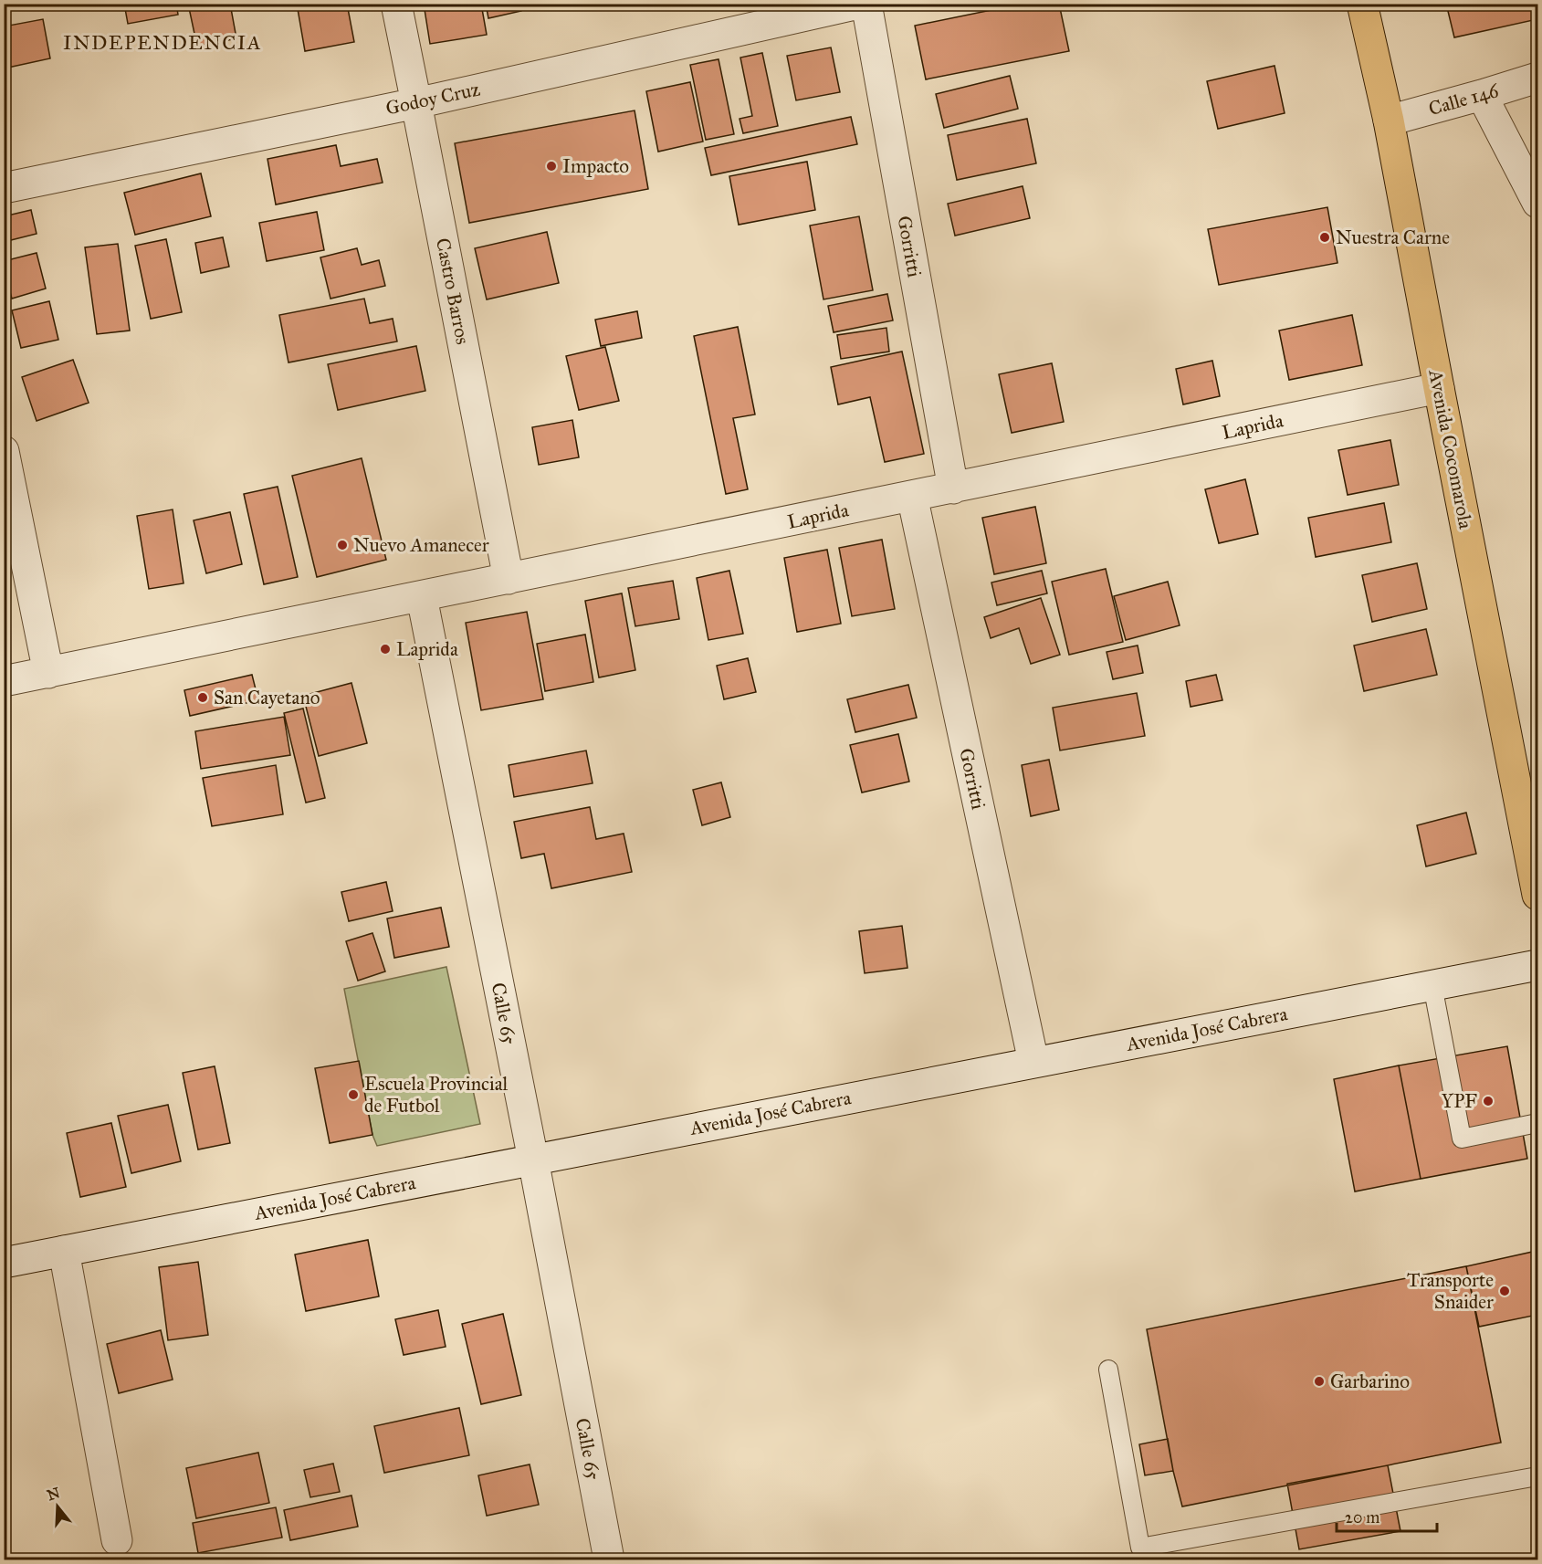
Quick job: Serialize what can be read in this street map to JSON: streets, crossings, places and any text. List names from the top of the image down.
{
  "streets": {
    "main road": ["Avenida Cocomarola"],
    "street": [
      "Godoy Cruz",
      "Calle 146",
      "Gorritti",
      "Castro Barros",
      "Laprida",
      "Calle 65",
      "Avenida José Cabrera"
    ]
  },
  "crossings": [
    ["Godoy Cruz", "Castro Barros"],
    ["Calle 146", "Avenida Cocomarola"],
    ["Gorritti", "Laprida"],
    ["Gorritti", "Avenida José Cabrera"],
    ["Castro Barros", "Laprida"],
    ["Laprida", "Avenida Cocomarola"],
    ["Laprida", "Calle 65"],
    ["Calle 65", "Avenida José Cabrera"]
  ],
  "districts": ["INDEPENDENCIA"],
  "places": [
    "Impacto",
    "Nuestra Carne",
    "Nuevo Amanecer",
    "Laprida",
    "San Cayetano",
    "Escuela Provincial de Futbol",
    "YPF",
    "Transporte Snaider",
    "Garbarino"
  ],
  "scale_bar": "20 m",
  "north": "top"
}
